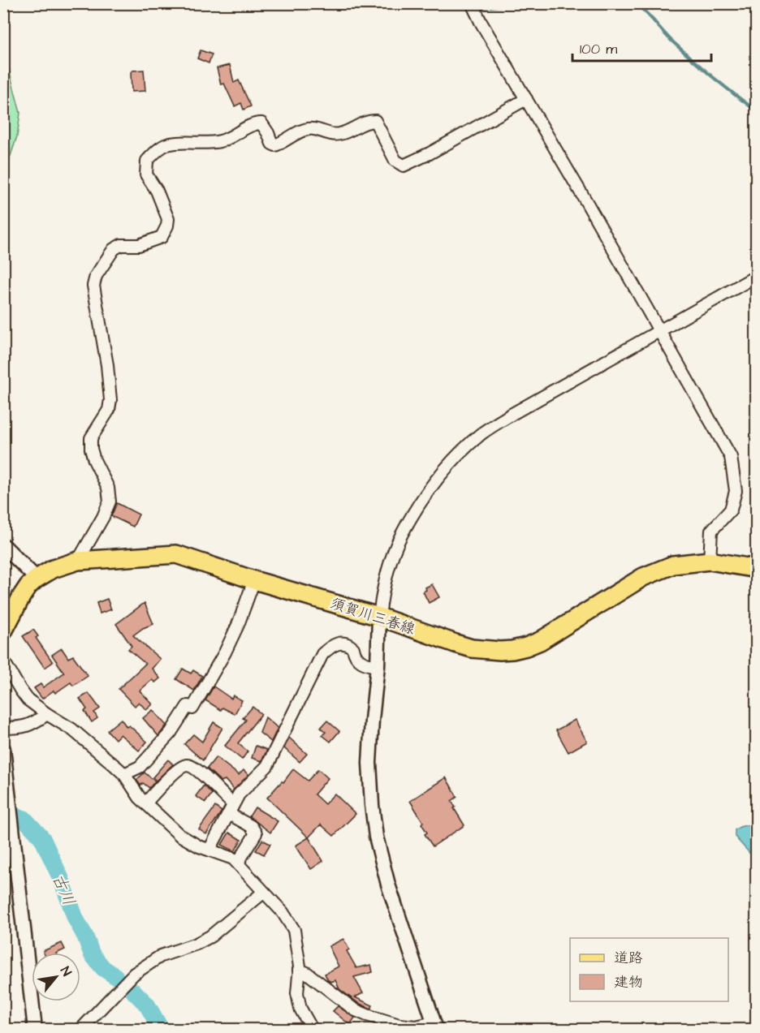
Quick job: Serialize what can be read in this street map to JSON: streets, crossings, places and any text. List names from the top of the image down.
{
  "streets": {
    "main road": ["須賀川三春線"]
  },
  "water": ["古川"],
  "legend": ["道路", "建物"],
  "scale_bar": "100 m",
  "north": "top right"
}
